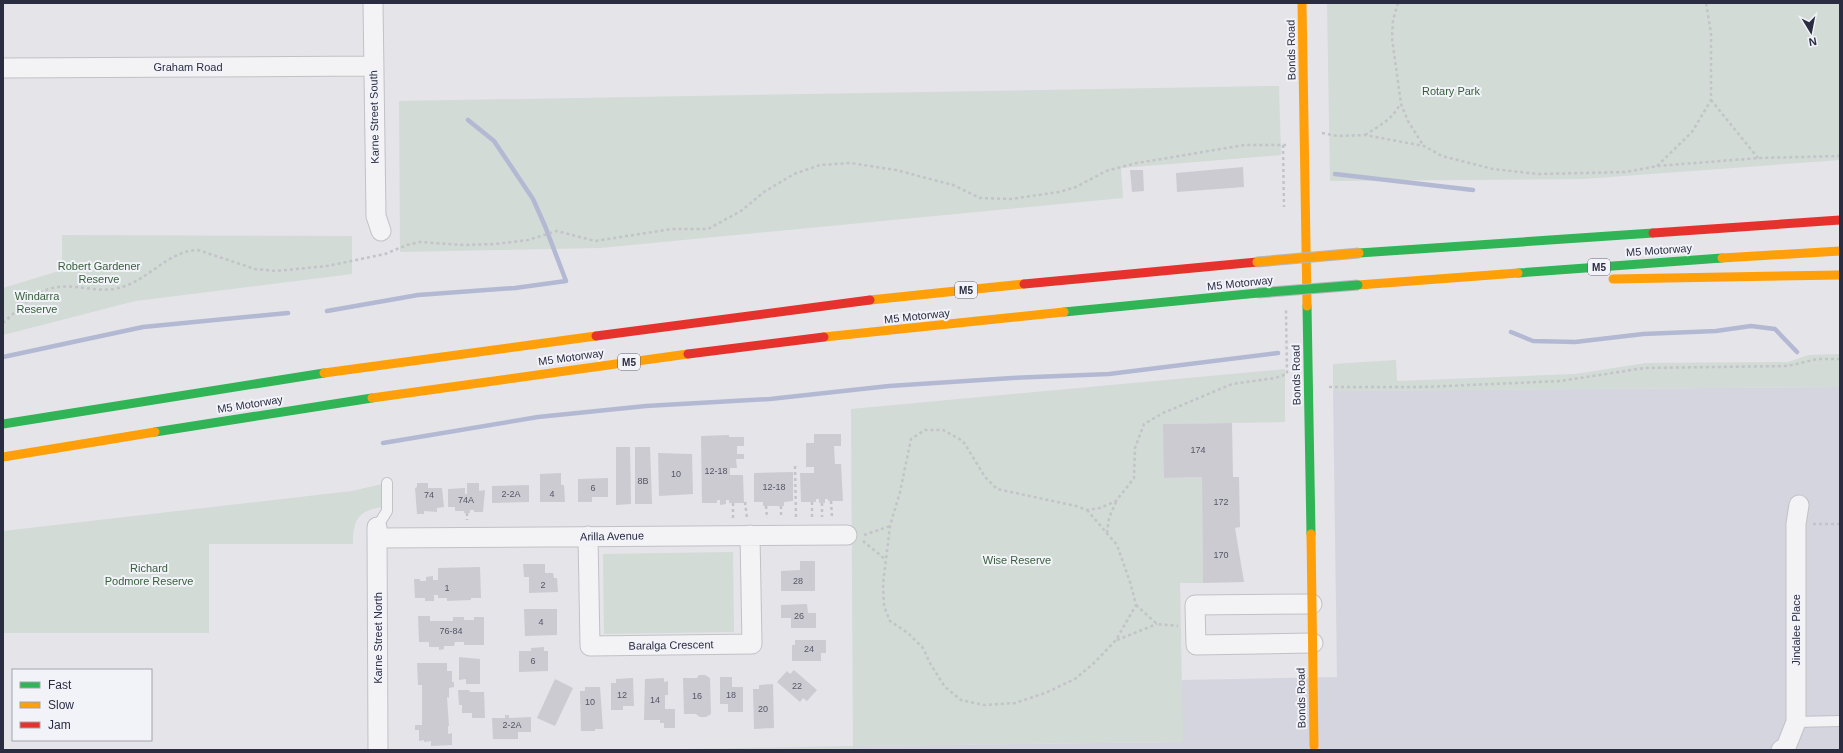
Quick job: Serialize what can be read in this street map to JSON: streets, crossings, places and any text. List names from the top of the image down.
{
  "streets": {
    "main road": ["Bonds Road", "M5 Motorway", "M5"],
    "street": [
      "Graham Road",
      "Karne Street South",
      "Arilla Avenue",
      "Jindalee Place",
      "Karne Street North",
      "Baralga Crescent"
    ]
  },
  "crossings": [
    ["Graham Road", "Karne Street South"],
    ["M5 Motorway", "M5"],
    ["Arilla Avenue", "Karne Street North"],
    ["Arilla Avenue", "Baralga Crescent"]
  ],
  "parks": [
    "Rotary Park",
    "Robert Gardener Reserve",
    "Windarra Reserve",
    "Wise Reserve",
    "Richard Podmore Reserve"
  ],
  "house_numbers": [
    "174",
    "12-18",
    "10",
    "8B",
    "12-18",
    "6",
    "2-2A",
    "4",
    "74",
    "74A",
    "172",
    "170",
    "28",
    "2",
    "1",
    "26",
    "4",
    "76-84",
    "24",
    "6",
    "22",
    "12",
    "18",
    "16",
    "14",
    "10",
    "20",
    "2-2A"
  ],
  "legend": ["Fast", "Slow", "Jam"],
  "north": "bottom"
}
